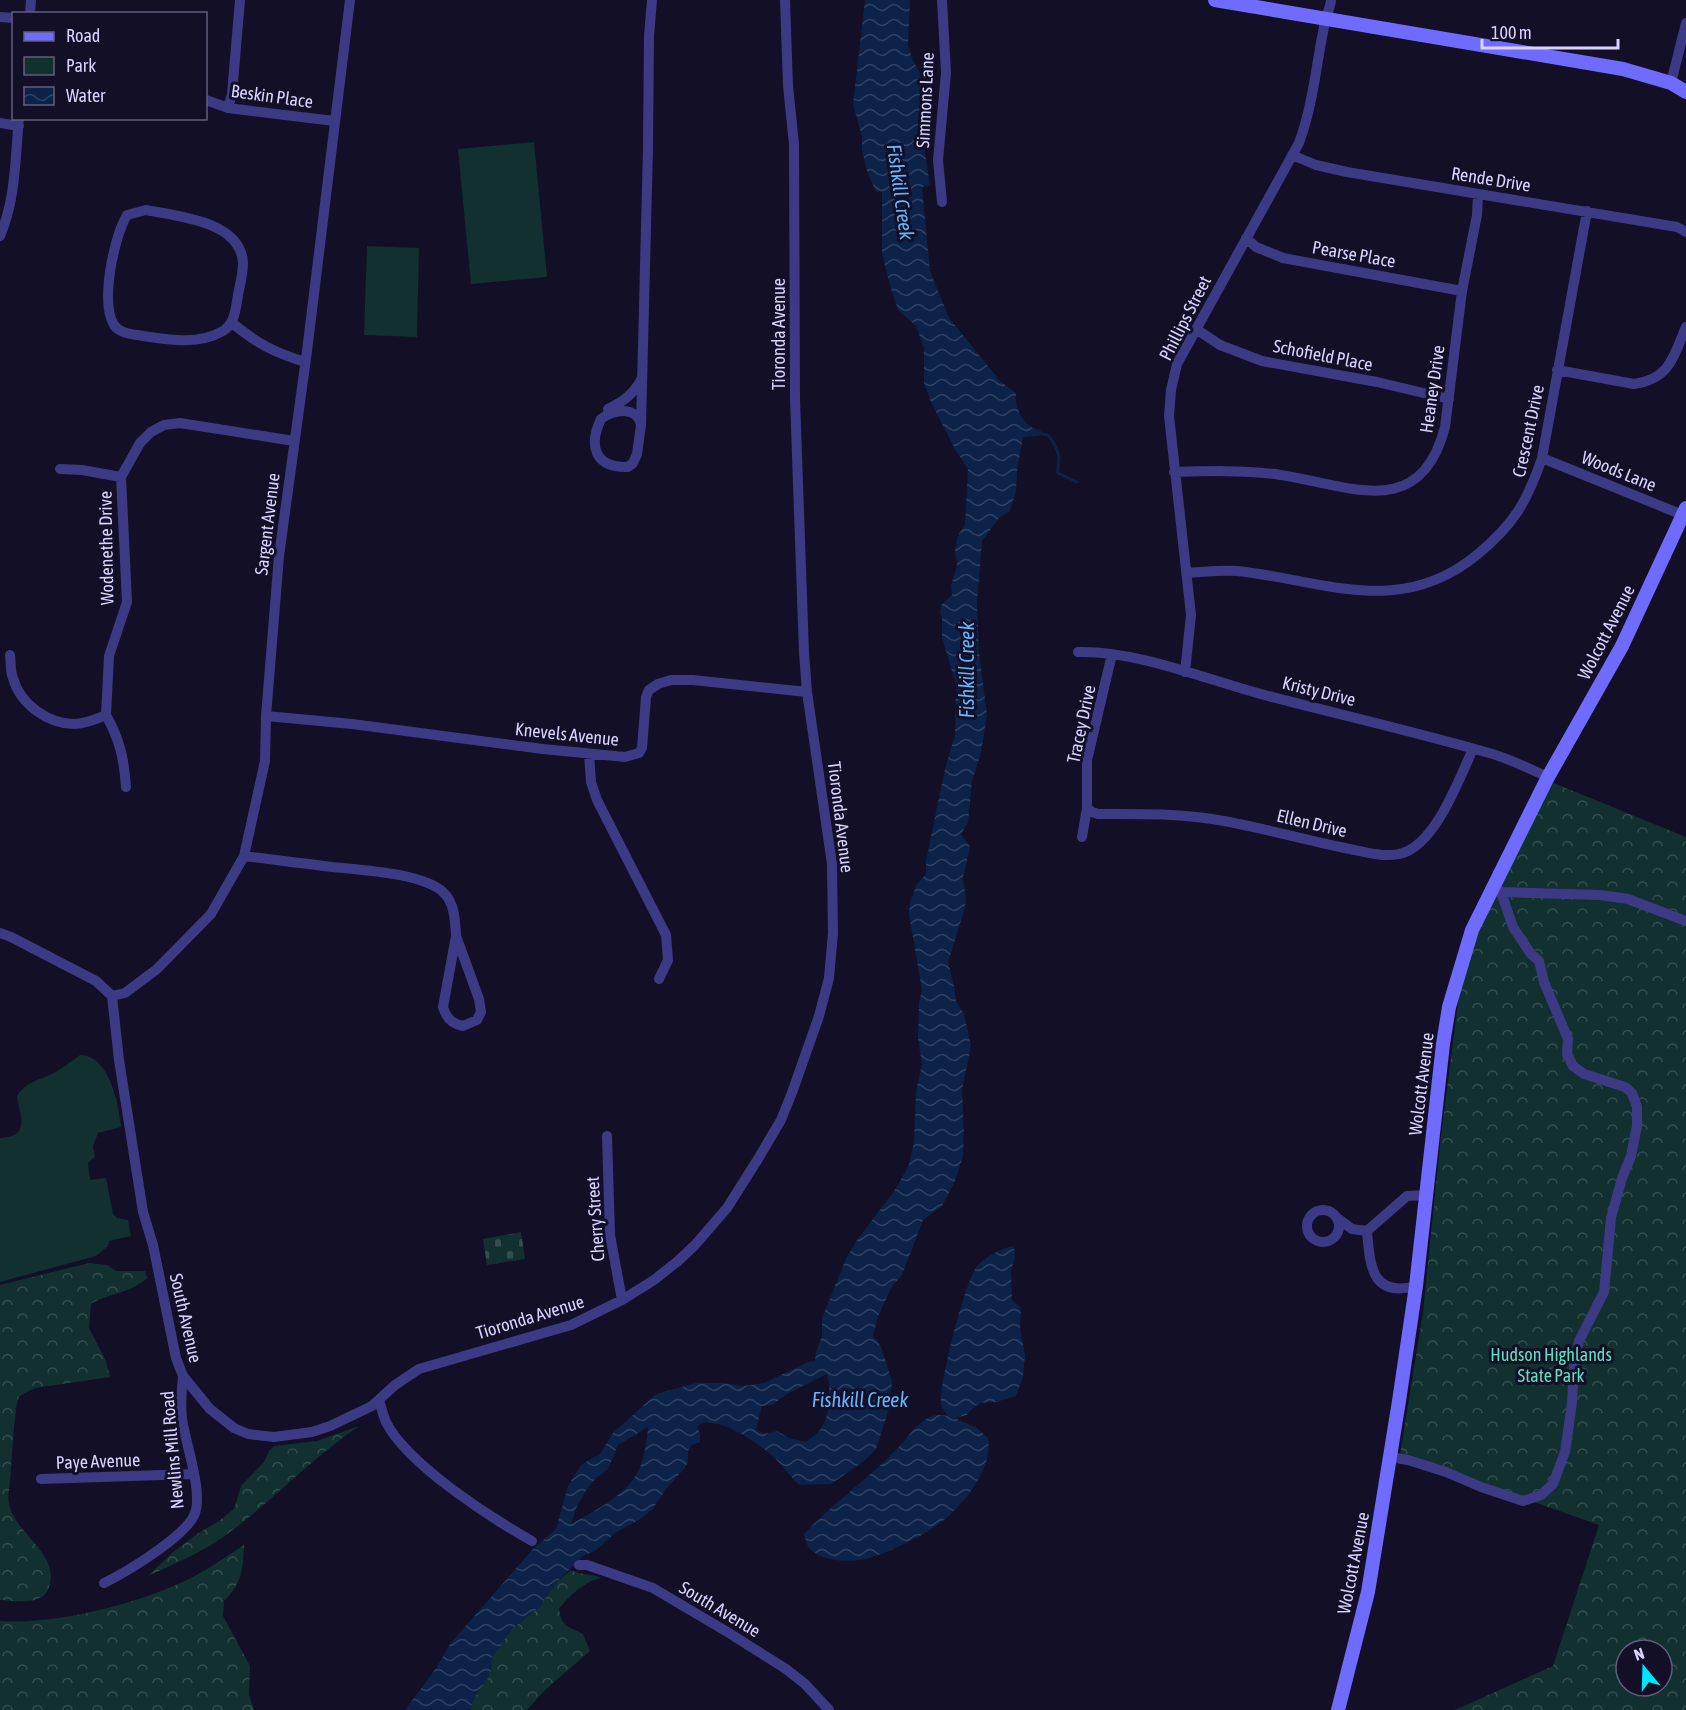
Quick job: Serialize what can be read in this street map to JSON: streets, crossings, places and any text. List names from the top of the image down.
{
  "streets": {
    "main road": ["Wolcott Avenue"],
    "street": [
      "Beskin Place",
      "Simmons Lane",
      "Rende Drive",
      "Pearse Place",
      "Phillips Street",
      "Tioronda Avenue",
      "Schofield Place",
      "Heaney Drive",
      "Crescent Drive",
      "Woods Lane",
      "Sargent Avenue",
      "Wodenethe Drive",
      "Kristy Drive",
      "Tracey Drive",
      "Knevels Avenue",
      "Ellen Drive",
      "Cherry Street",
      "South Avenue",
      "Newlins Mill Road",
      "Paye Avenue"
    ]
  },
  "crossings": [
    ["Beskin Place", "Sargent Avenue"],
    ["Rende Drive", "Phillips Street"],
    ["Rende Drive", "Heaney Drive"],
    ["Rende Drive", "Crescent Drive"],
    ["Pearse Place", "Phillips Street"],
    ["Pearse Place", "Heaney Drive"],
    ["Phillips Street", "Schofield Place"],
    ["Phillips Street", "Heaney Drive"],
    ["Phillips Street", "Crescent Drive"],
    ["Phillips Street", "Kristy Drive"],
    ["Tioronda Avenue", "Knevels Avenue"],
    ["Tioronda Avenue", "Cherry Street"],
    ["Tioronda Avenue", "South Avenue"],
    ["Schofield Place", "Heaney Drive"],
    ["Crescent Drive", "Woods Lane"],
    ["Woods Lane", "Wolcott Avenue"],
    ["Sargent Avenue", "Wodenethe Drive"],
    ["Sargent Avenue", "Knevels Avenue"],
    ["Sargent Avenue", "South Avenue"],
    ["Wolcott Avenue", "Kristy Drive"],
    ["Kristy Drive", "Tracey Drive"],
    ["Kristy Drive", "Ellen Drive"],
    ["Tracey Drive", "Ellen Drive"],
    ["South Avenue", "Newlins Mill Road"],
    ["Newlins Mill Road", "Paye Avenue"]
  ],
  "water": ["Fishkill Creek"],
  "parks": ["Hudson Highlands State Park"],
  "legend": ["Road", "Park", "Water"],
  "scale_bar": "100 m",
  "north": "top"
}
